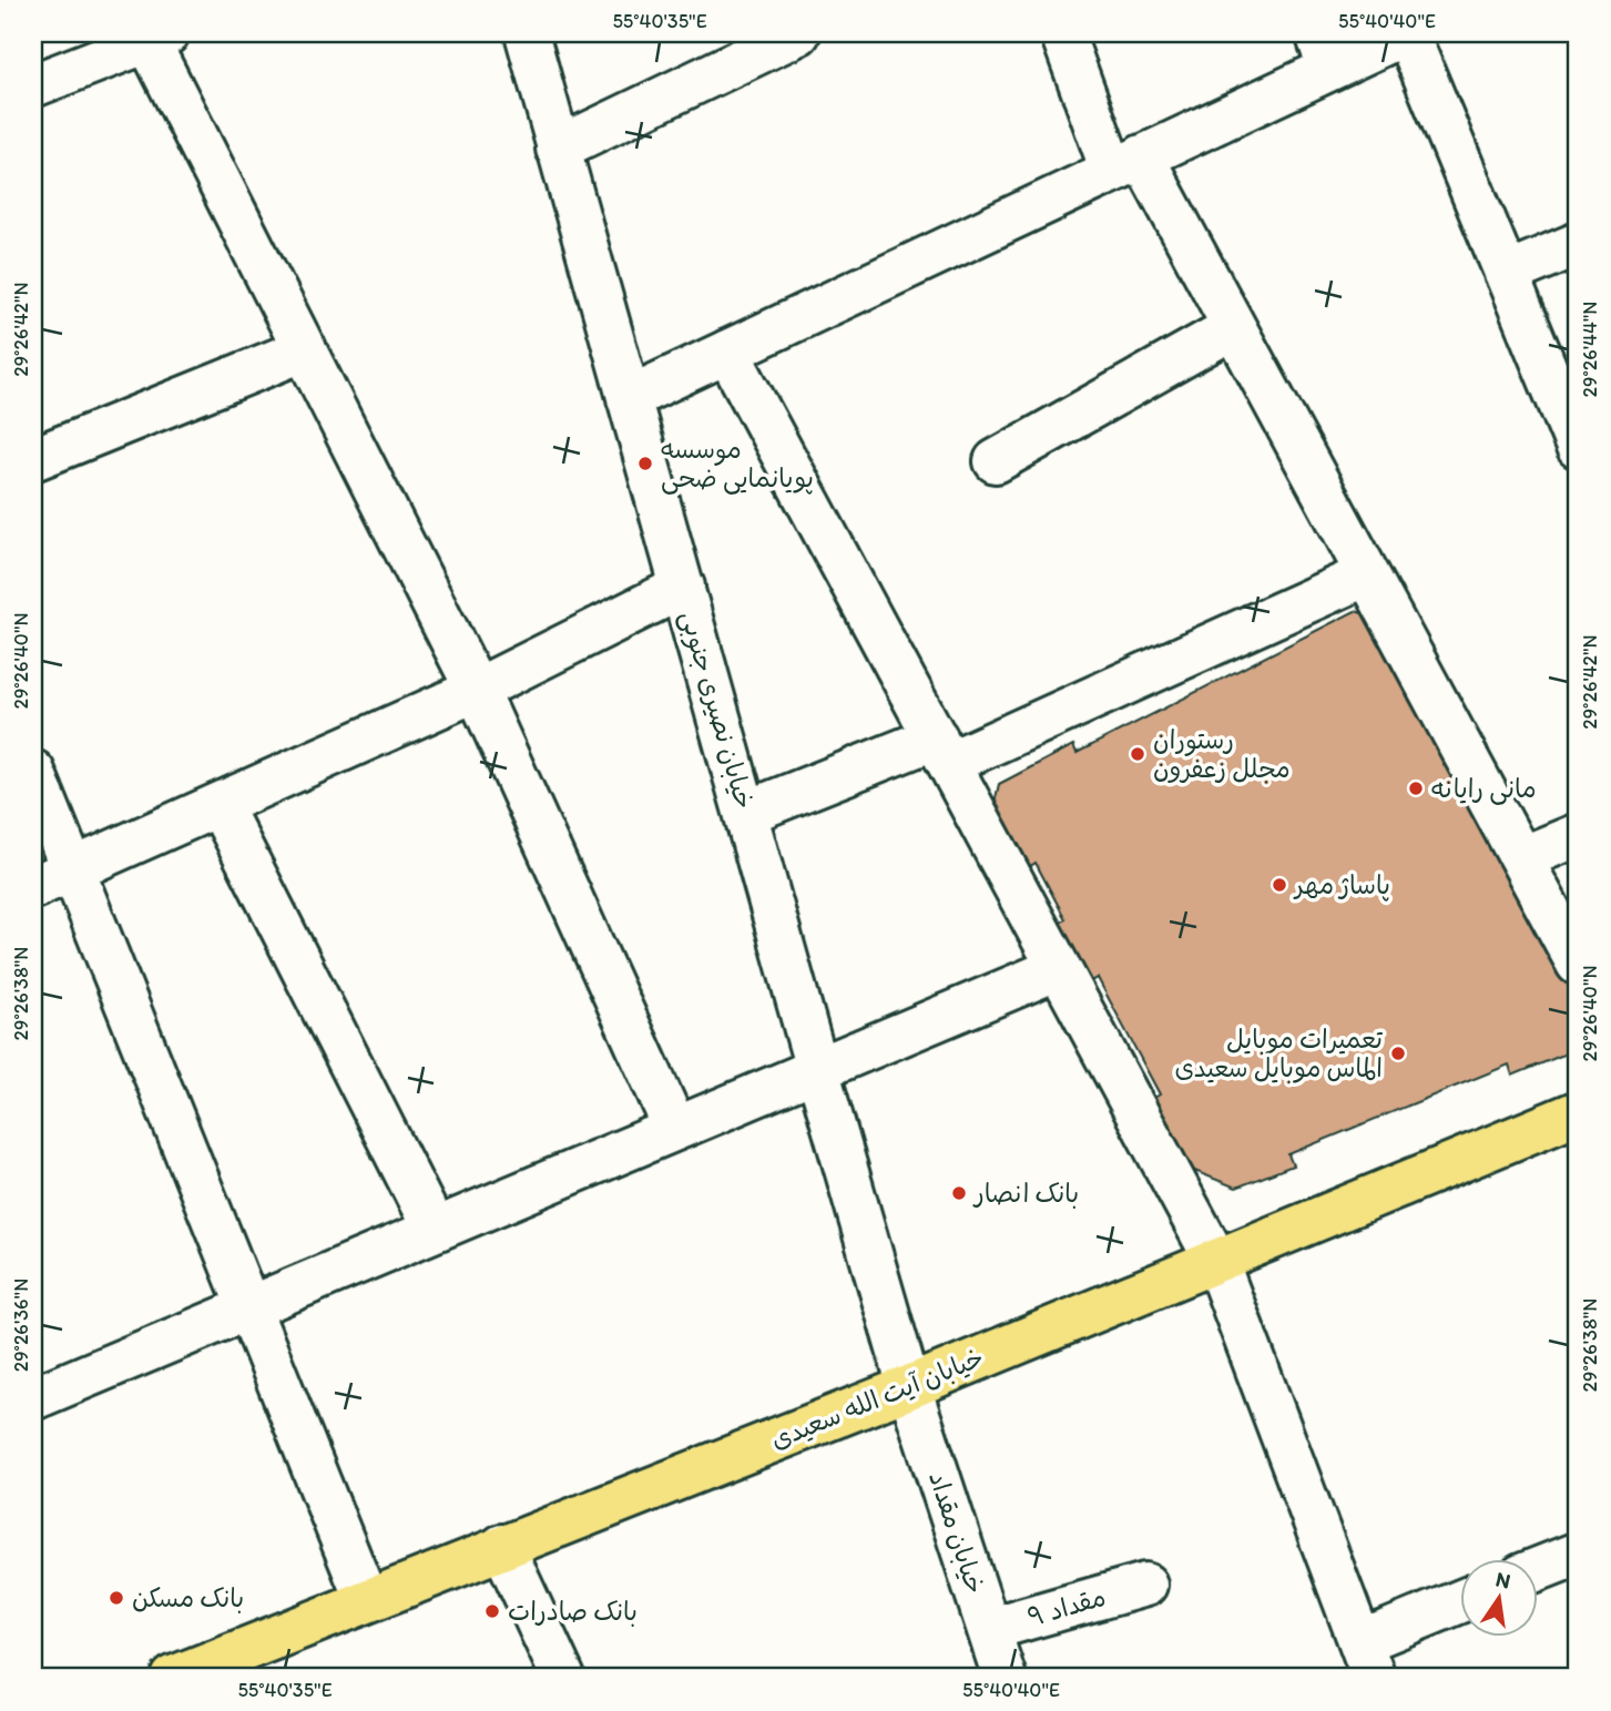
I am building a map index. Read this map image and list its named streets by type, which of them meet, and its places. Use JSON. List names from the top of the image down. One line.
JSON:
{"streets":{"main road":["خیابان آیت الله سعیدی"],"street":["خیابان نصیری جنوبی","خیابان مقداد","مقداد ۹"]},"crossings":[["خیابان نصیری جنوبی","خیابان آیت الله سعیدی"],["خیابان نصیری جنوبی","خیابان مقداد"],["خیابان آیت الله سعیدی","خیابان مقداد"],["خیابان مقداد","مقداد ۹"]],"places":["موسسه پویانمایی ضحی","رستوران مجلل زعفرون","مانی رایانه","پاساژ مهر","تعمیرات موبایل الماس موبایل سعیدی","بانک انصار","بانک مسکن","بانک صادرات"],"north":"top","coordinates":["55°40'35\"E","55°40'40\"E","29°26'42\"N","29°26'44\"N","29°26'40\"N","29°26'38\"N","29°26'36\"N"]}
